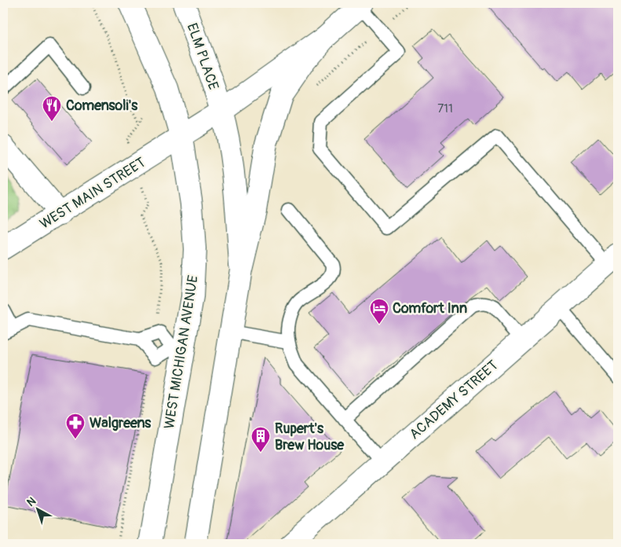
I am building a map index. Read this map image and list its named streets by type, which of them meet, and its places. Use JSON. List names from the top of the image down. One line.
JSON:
{"streets":{"main road":["ELM PLACE","WEST MAIN STREET","WEST MICHIGAN AVENUE","ACADEMY STREET"]},"crossings":[["WEST MAIN STREET","WEST MICHIGAN AVENUE"]],"places":{"restaurant":["Comensoli's"],"hotel":["Comfort Inn"],"pharmacy":["Walgreens"],"building":["Rupert's Brew House"]},"house_numbers":["711"],"north":"top left"}
